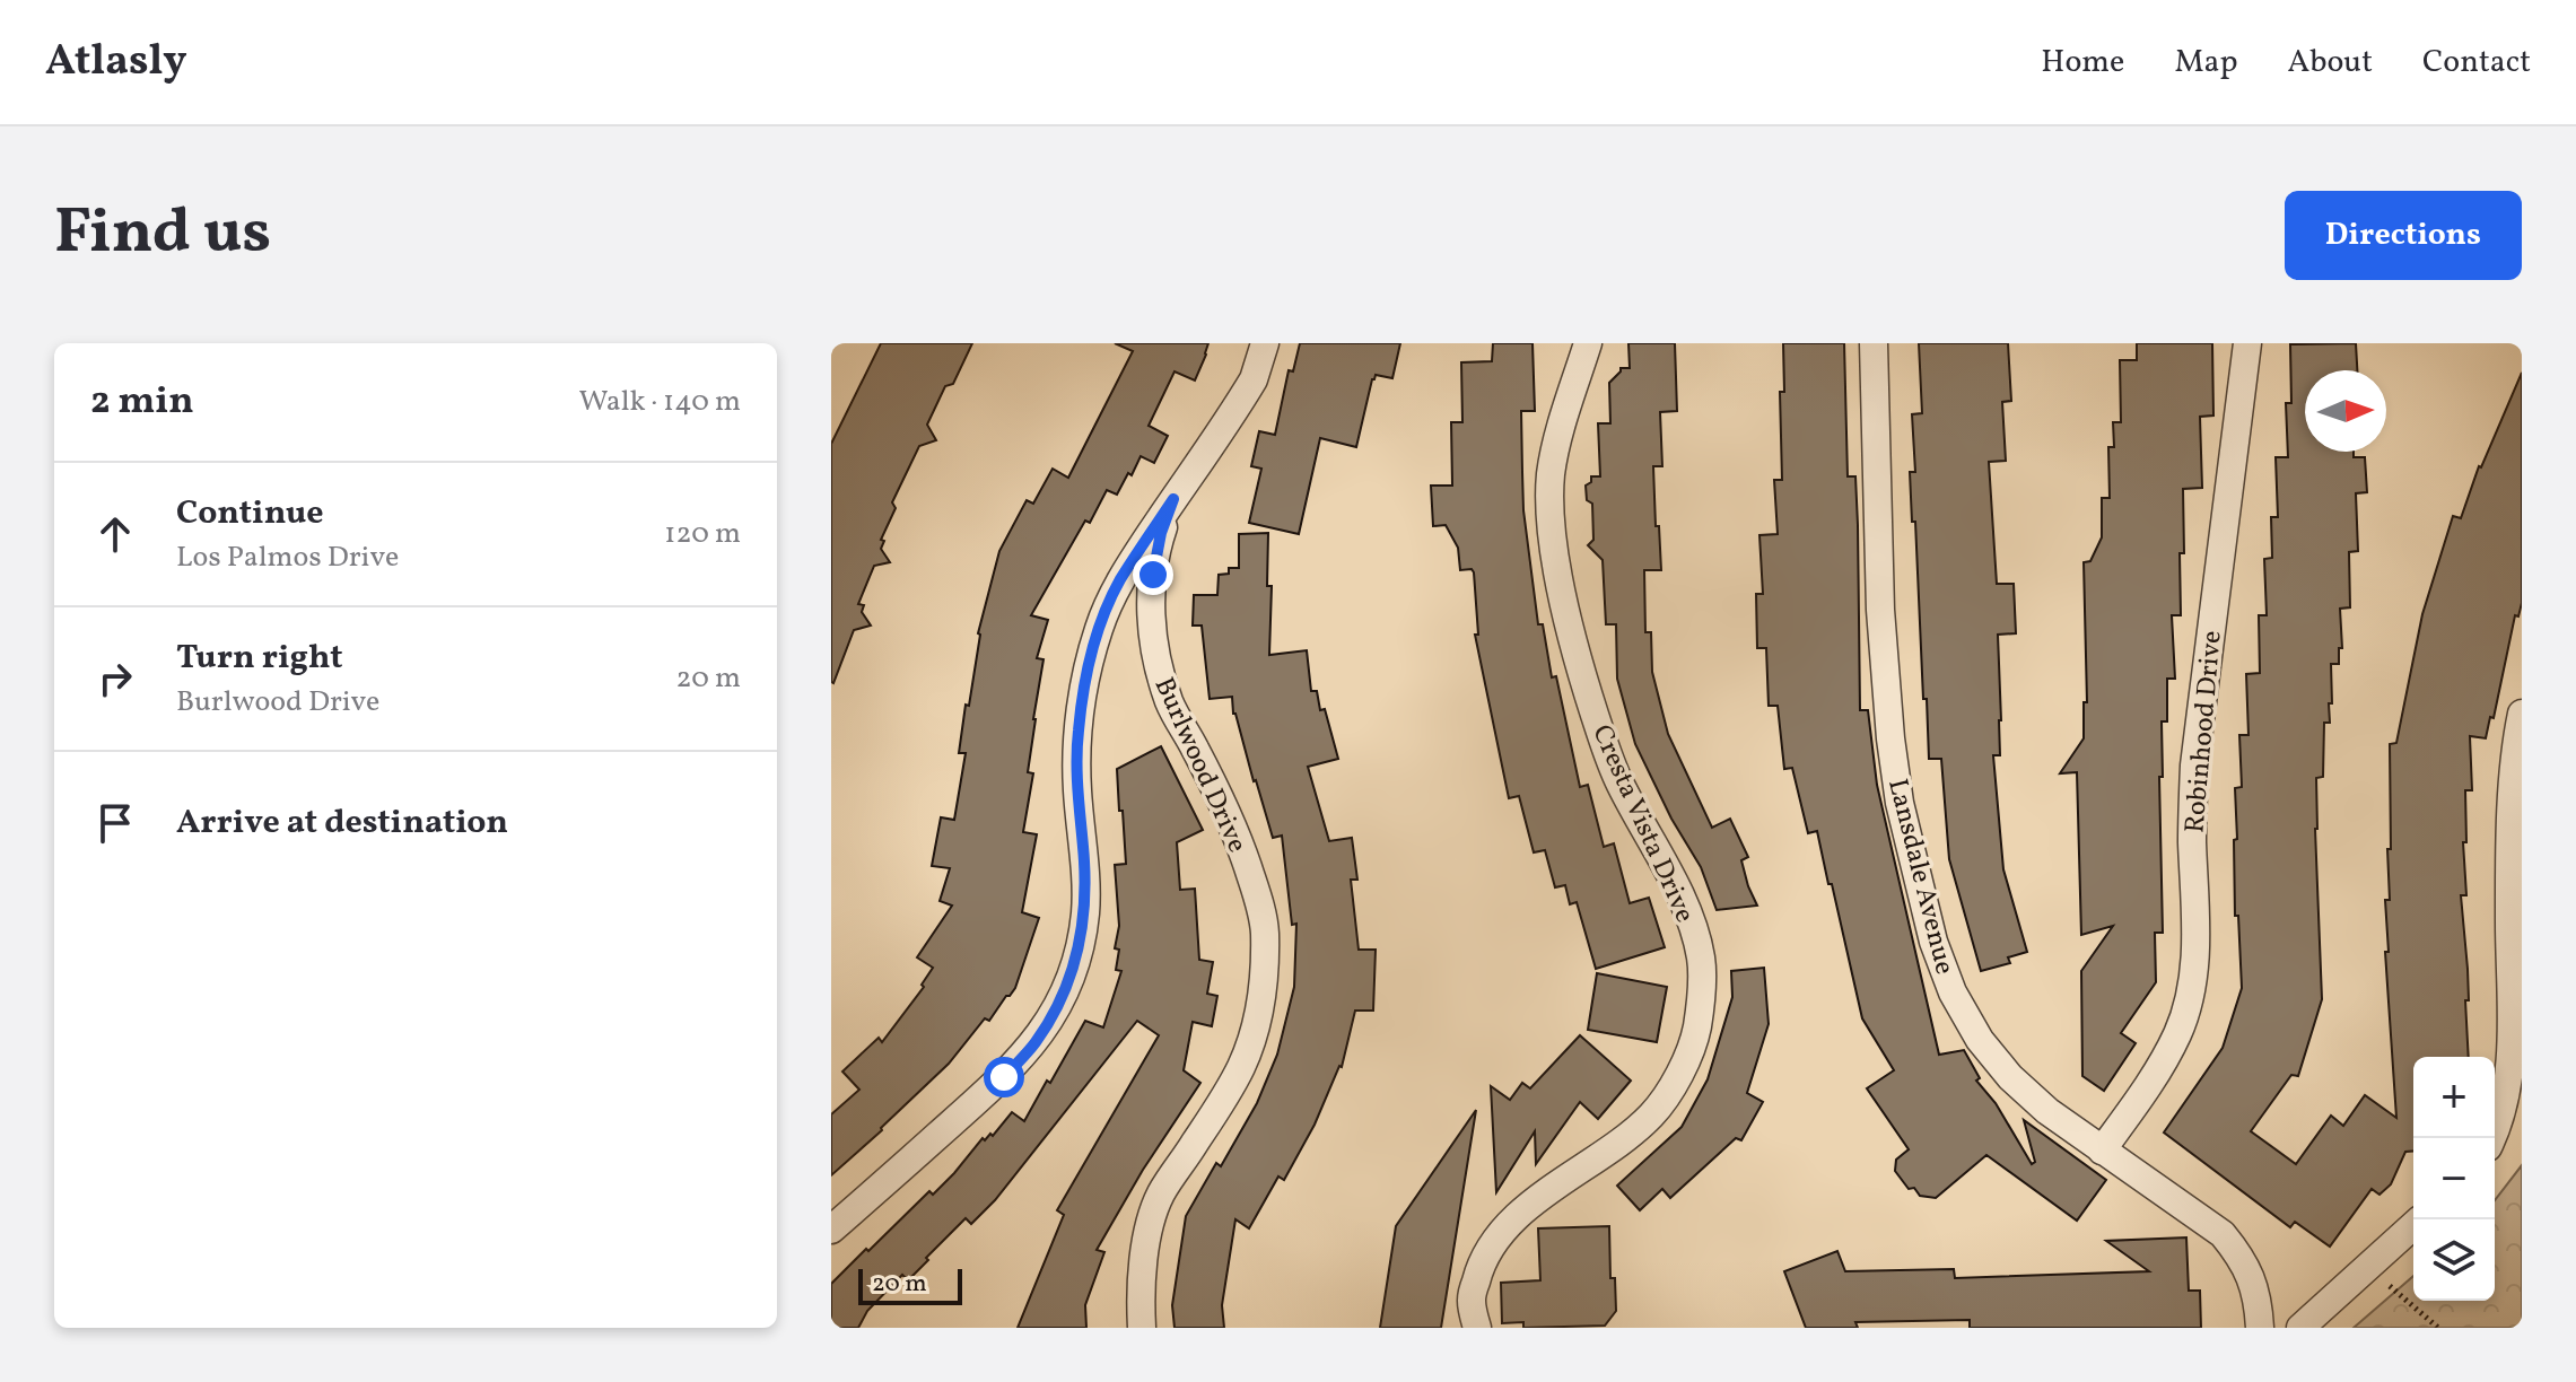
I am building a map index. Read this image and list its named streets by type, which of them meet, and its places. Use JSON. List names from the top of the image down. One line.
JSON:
{"streets":{"street":["Robinhood Drive","Burlwood Drive","Cresta Vista Drive","Lansdale Avenue"]},"crossings":[["Robinhood Drive","Lansdale Avenue"]],"scale_bar":"20 m","north":"right","page":{"header":"Atlasly","nav":["Home","Map","About","Contact"],"title":"Find us","buttons":"Directions","heading":["2 min","Walk · 140 m"],"list":[["Continue","Los Palmos Drive","120 m"],["Turn right","Burlwood Drive","20 m"],"Arrive at destination"],"map_buttons":["+","−"],"scale":"20 m"}}
